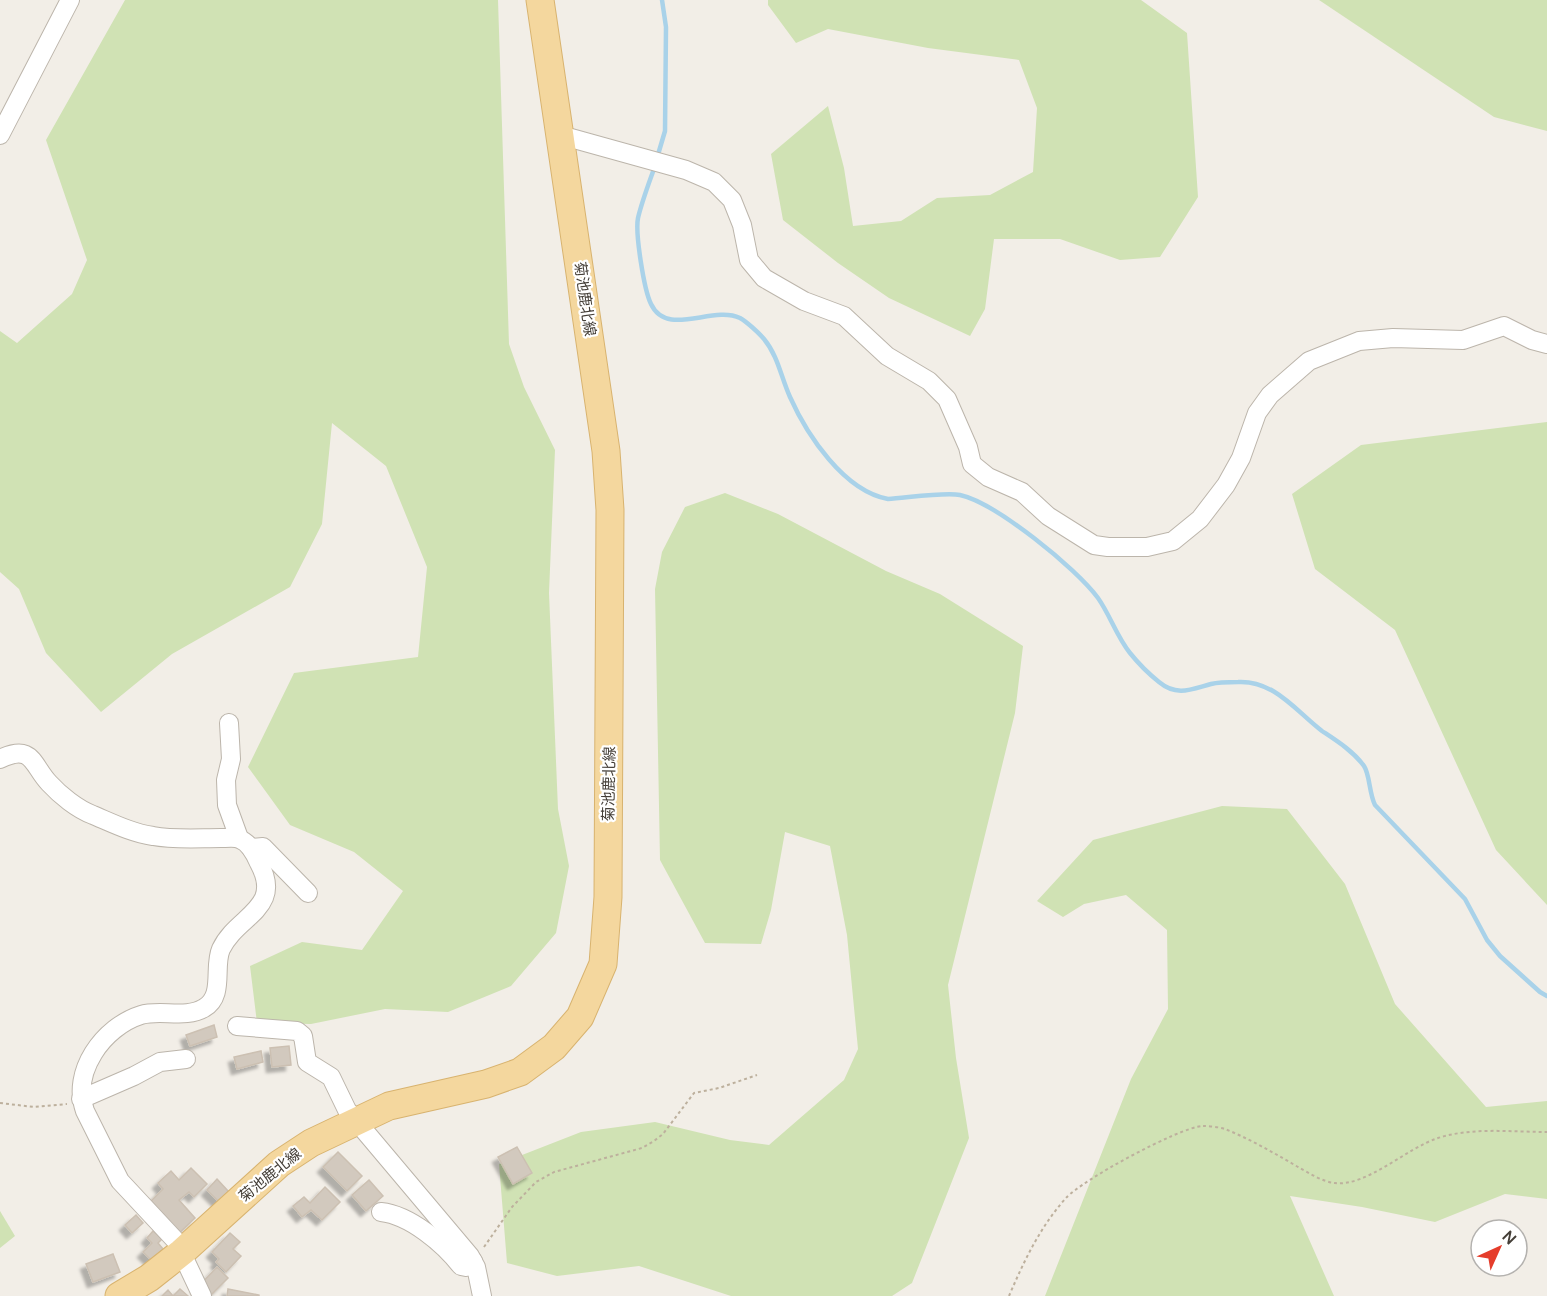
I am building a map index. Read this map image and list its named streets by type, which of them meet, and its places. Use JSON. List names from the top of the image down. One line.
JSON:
{"streets":{"main road":["菊池鹿北線"]},"north":"top right"}
